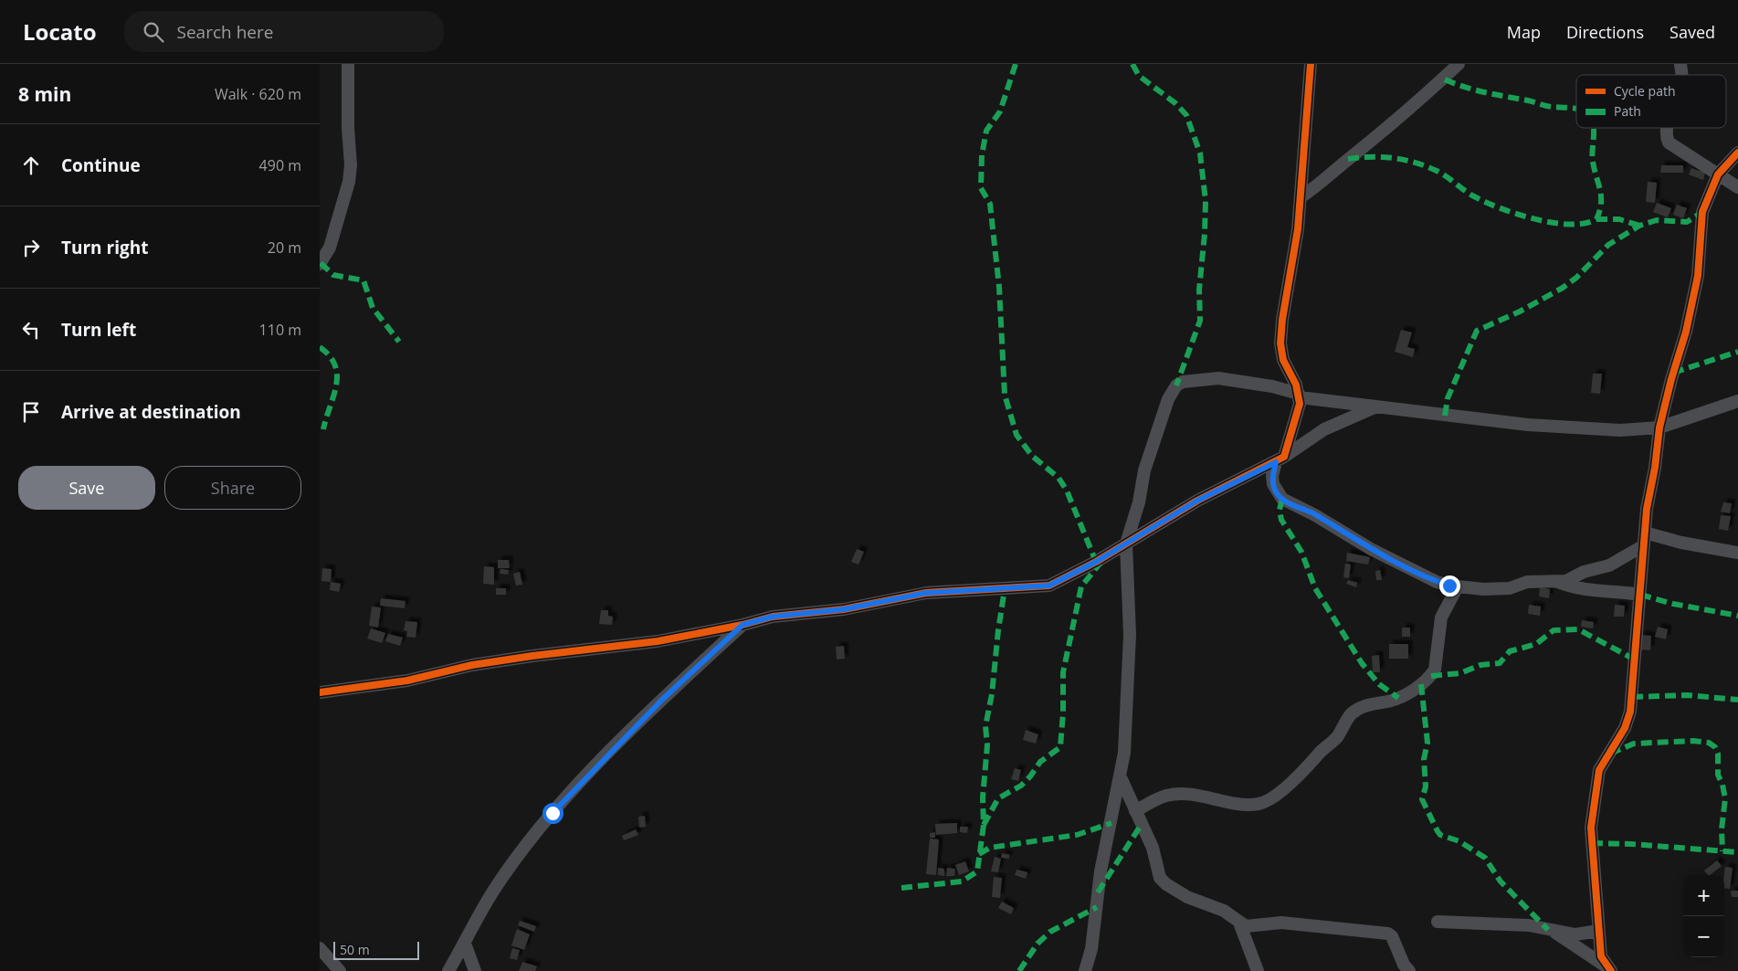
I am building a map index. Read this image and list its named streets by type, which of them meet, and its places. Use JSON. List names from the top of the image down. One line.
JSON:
{"legend":["Cycle path","Path"],"scale_bar":"50 m","page":{"header":"Locato","search":"Search here","nav":["Map","Directions","Saved"],"heading":["8 min","Walk · 620 m"],"list":[["Continue","490 m"],["Turn right","20 m"],["Turn left","110 m"],"Arrive at destination"],"buttons":["Save","Share"],"map_buttons":["+","−"],"scale":"50 m"}}
